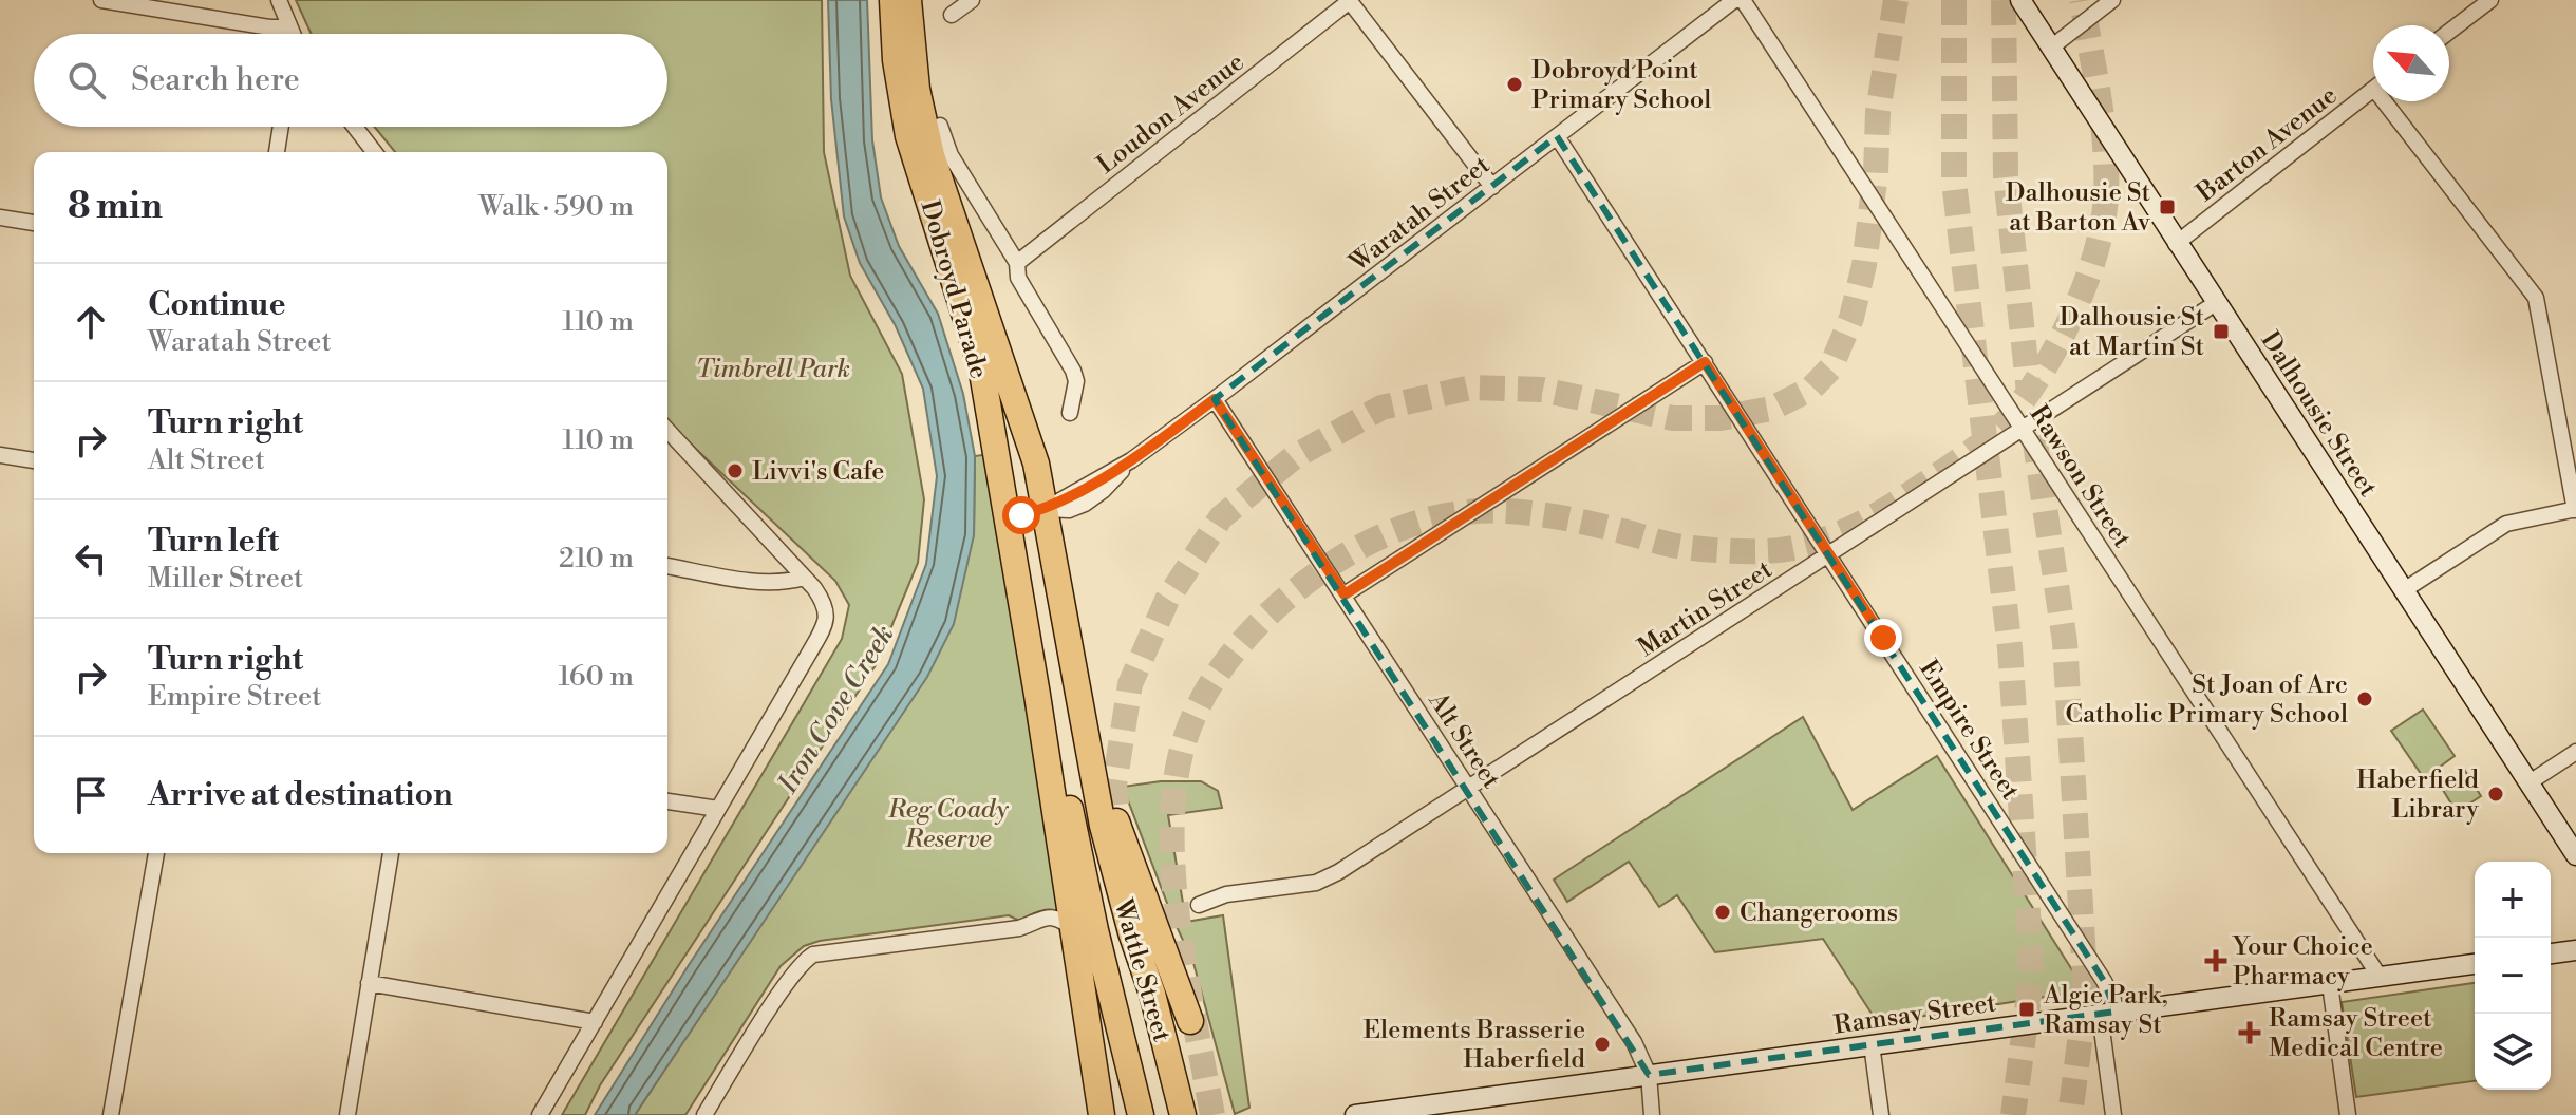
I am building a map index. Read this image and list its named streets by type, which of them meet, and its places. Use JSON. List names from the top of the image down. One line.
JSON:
{"streets":{"highway":["Dobroyd Parade","Wattle Street"],"main road":["Dalhousie Street","Ramsay Street"],"street":["Loudon Avenue","Barton Avenue","Waratah Street","Rawson Street","Martin Street","Empire Street","Alt Street"]},"crossings":[["Loudon Avenue","Dobroyd Parade"],["Barton Avenue","Dalhousie Street"],["Waratah Street","Dobroyd Parade"],["Waratah Street","Empire Street"],["Waratah Street","Alt Street"],["Dobroyd Parade","Wattle Street"],["Dalhousie Street","Martin Street"],["Rawson Street","Martin Street"],["Rawson Street","Ramsay Street"],["Martin Street","Empire Street"],["Martin Street","Alt Street"],["Empire Street","Ramsay Street"],["Alt Street","Ramsay Street"]],"water":["Iron Cove Creek"],"parks":["Timbrell Park","Reg Coady Reserve"],"places":{"other":["Dobroyd Point Primary School","Livvi's Cafe","St Joan of Arc Catholic Primary School","Haberfield Library","Changerooms","Elements Brasserie Haberfield"],"transit":["Dalhousie St at Barton Av","Dalhousie St at Martin St","Algie Park, Ramsay St"],"health":["Your Choice Pharmacy","Ramsay Street Medical Centre"]},"north":"top left","page":{"search":"Search here","heading":["8 min","Walk · 590 m"],"list":[["Continue","Waratah Street","110 m"],["Turn right","Alt Street","110 m"],["Turn left","Miller Street","210 m"],["Turn right","Empire Street","160 m"],"Arrive at destination"],"map_buttons":["+","−"]}}
